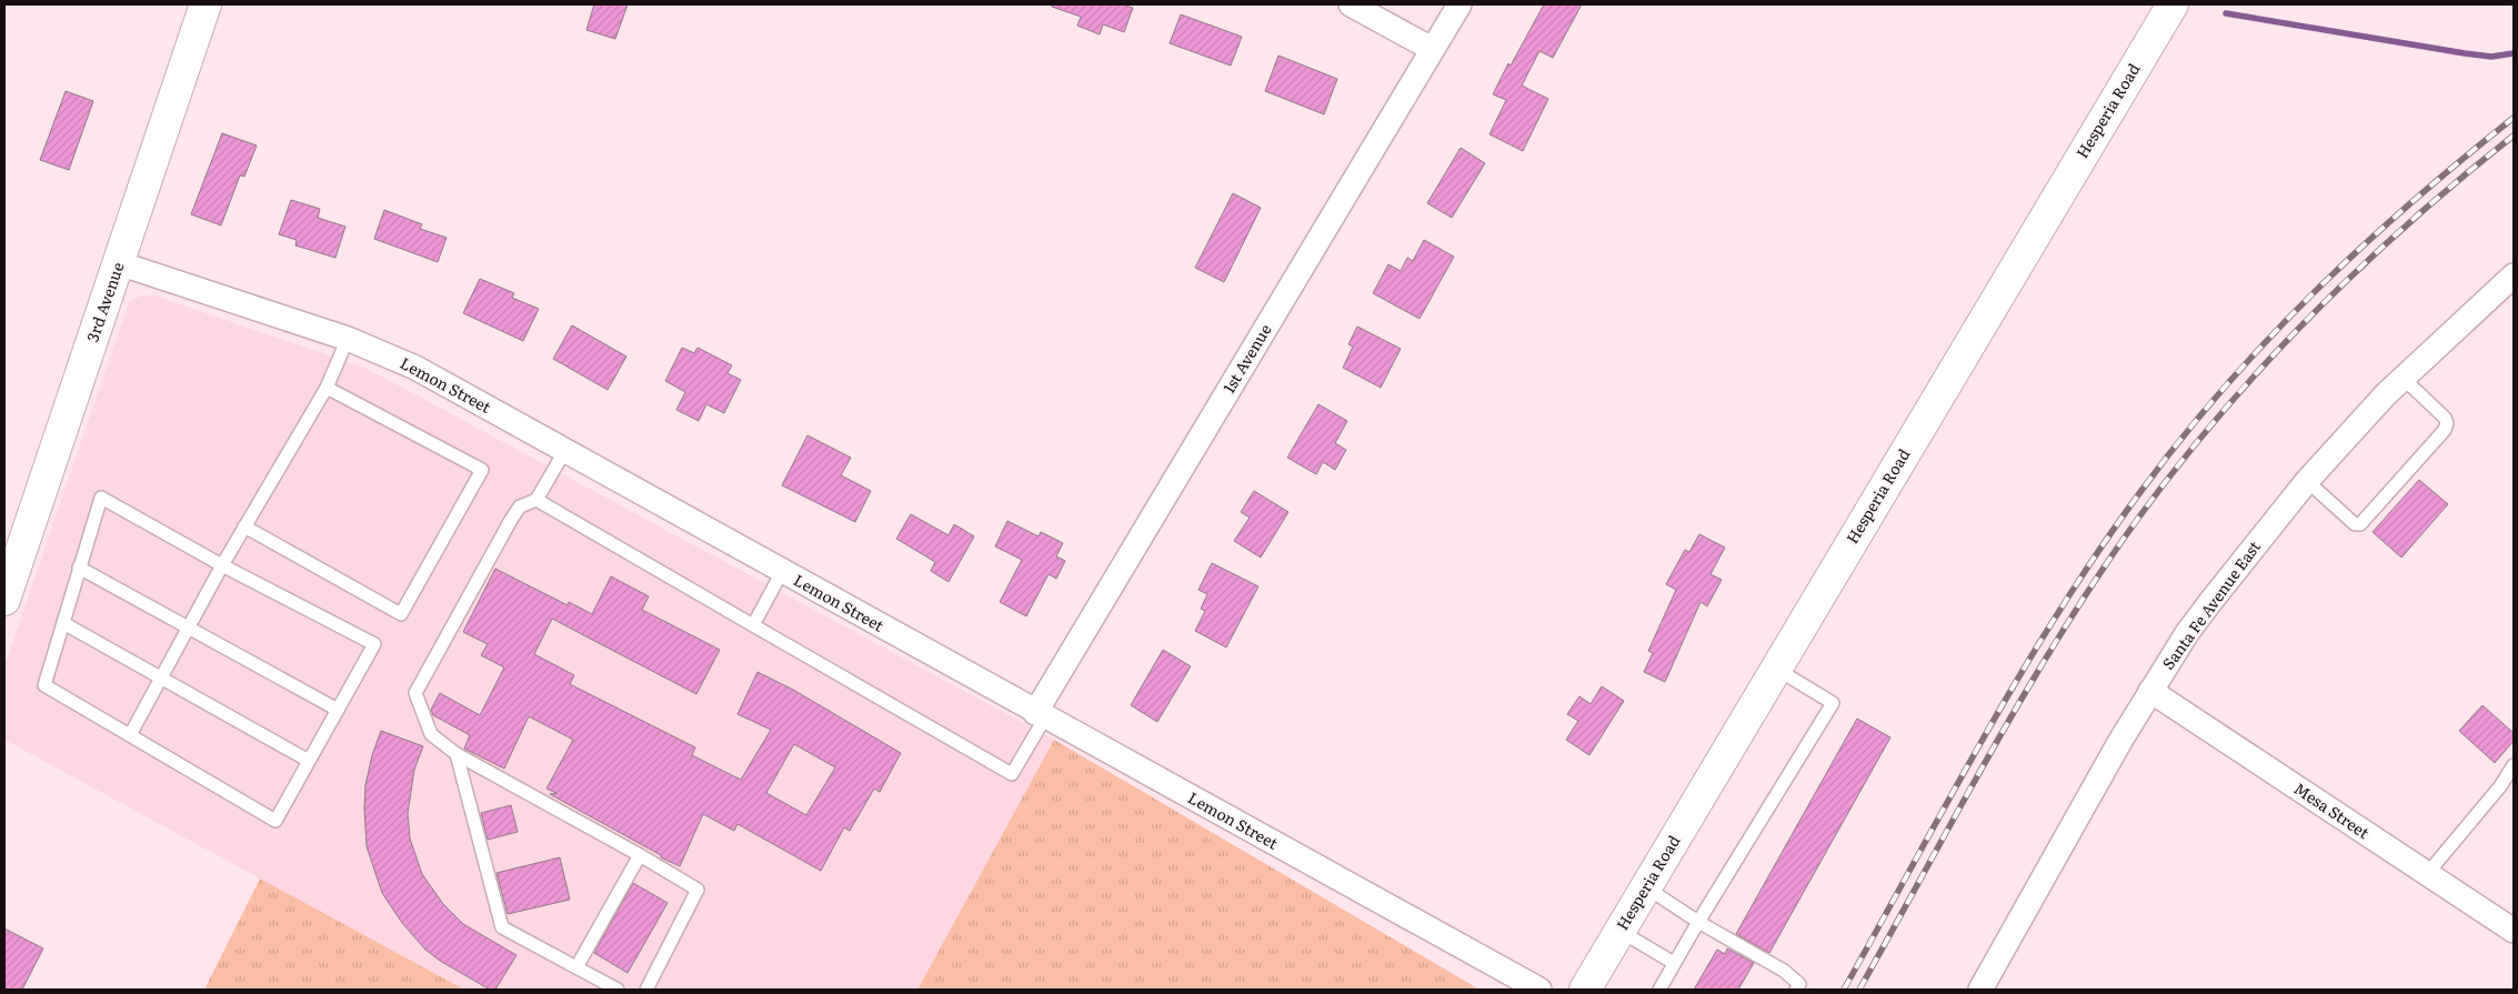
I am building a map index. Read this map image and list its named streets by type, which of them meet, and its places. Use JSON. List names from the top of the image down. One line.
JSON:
{"streets":{"main road":["Hesperia Road","3rd Avenue"],"street":["1st Avenue","Lemon Street","Santa Fe Avenue East","Mesa Street"]},"crossings":[["3rd Avenue","Lemon Street"],["1st Avenue","Lemon Street"],["Santa Fe Avenue East","Mesa Street"]]}
